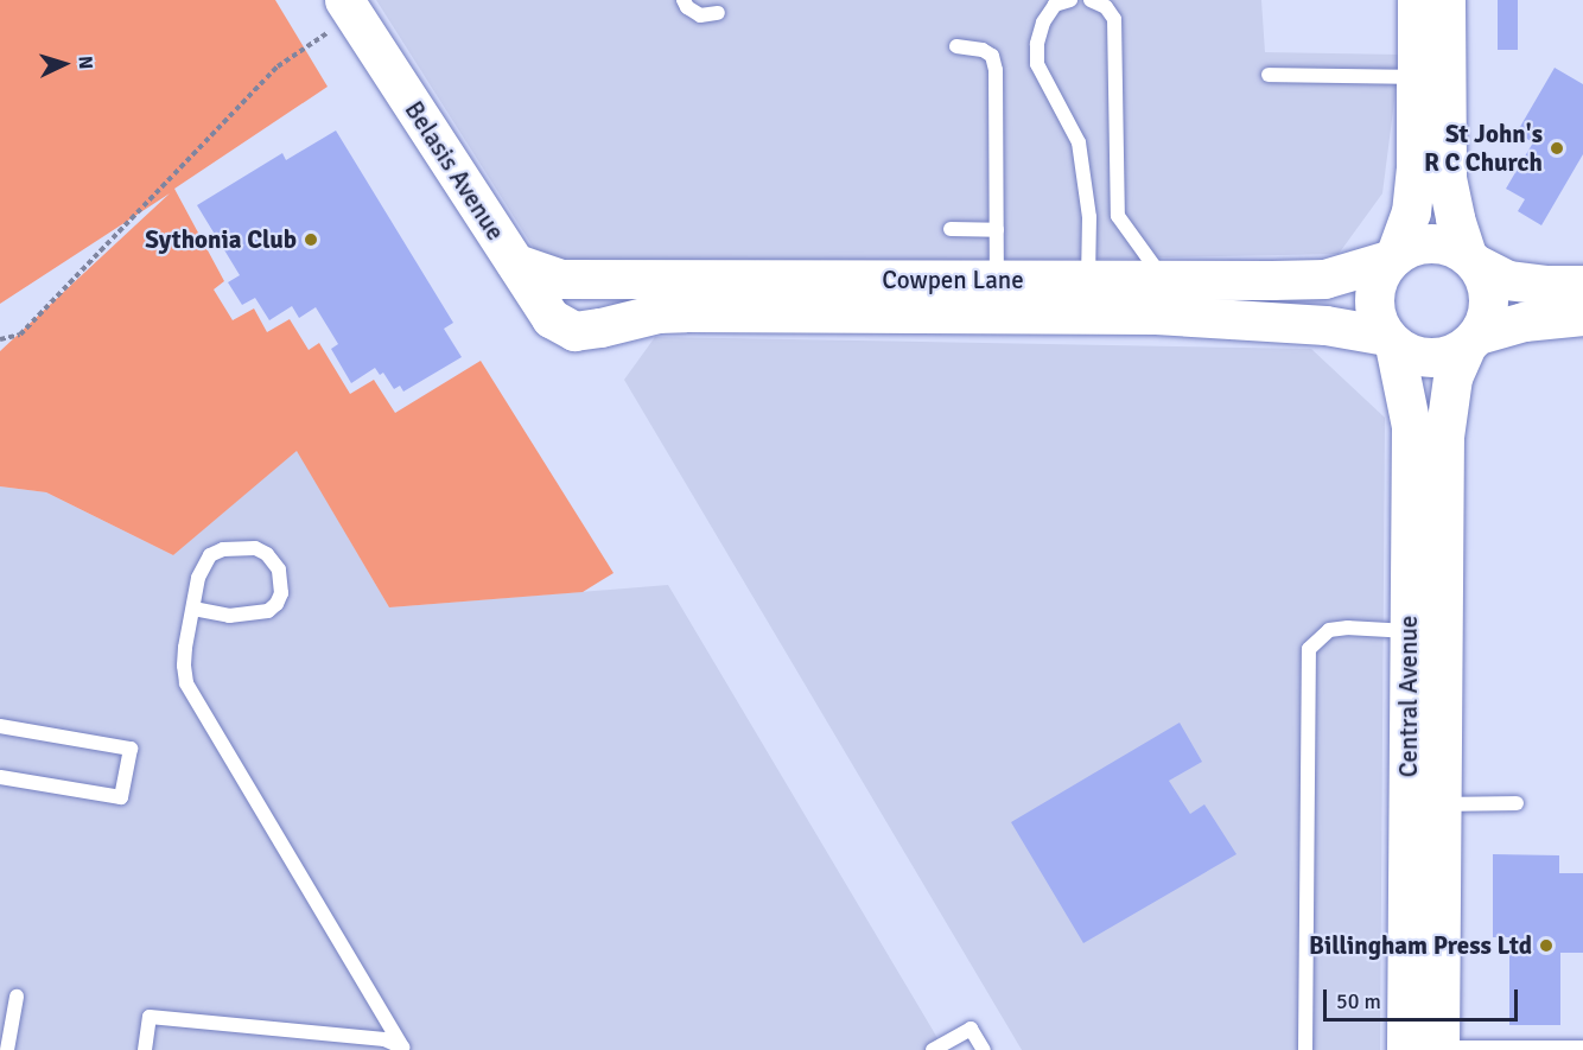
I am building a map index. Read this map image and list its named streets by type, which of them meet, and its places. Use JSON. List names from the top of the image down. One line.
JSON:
{"streets":{"main road":["Belasis Avenue","Cowpen Lane","Central Avenue"]},"crossings":[["Belasis Avenue","Cowpen Lane"],["Cowpen Lane","Central Avenue"]],"places":["St John's R C Church","Sythonia Club","Billingham Press Ltd"],"scale_bar":"50 m","north":"right"}
